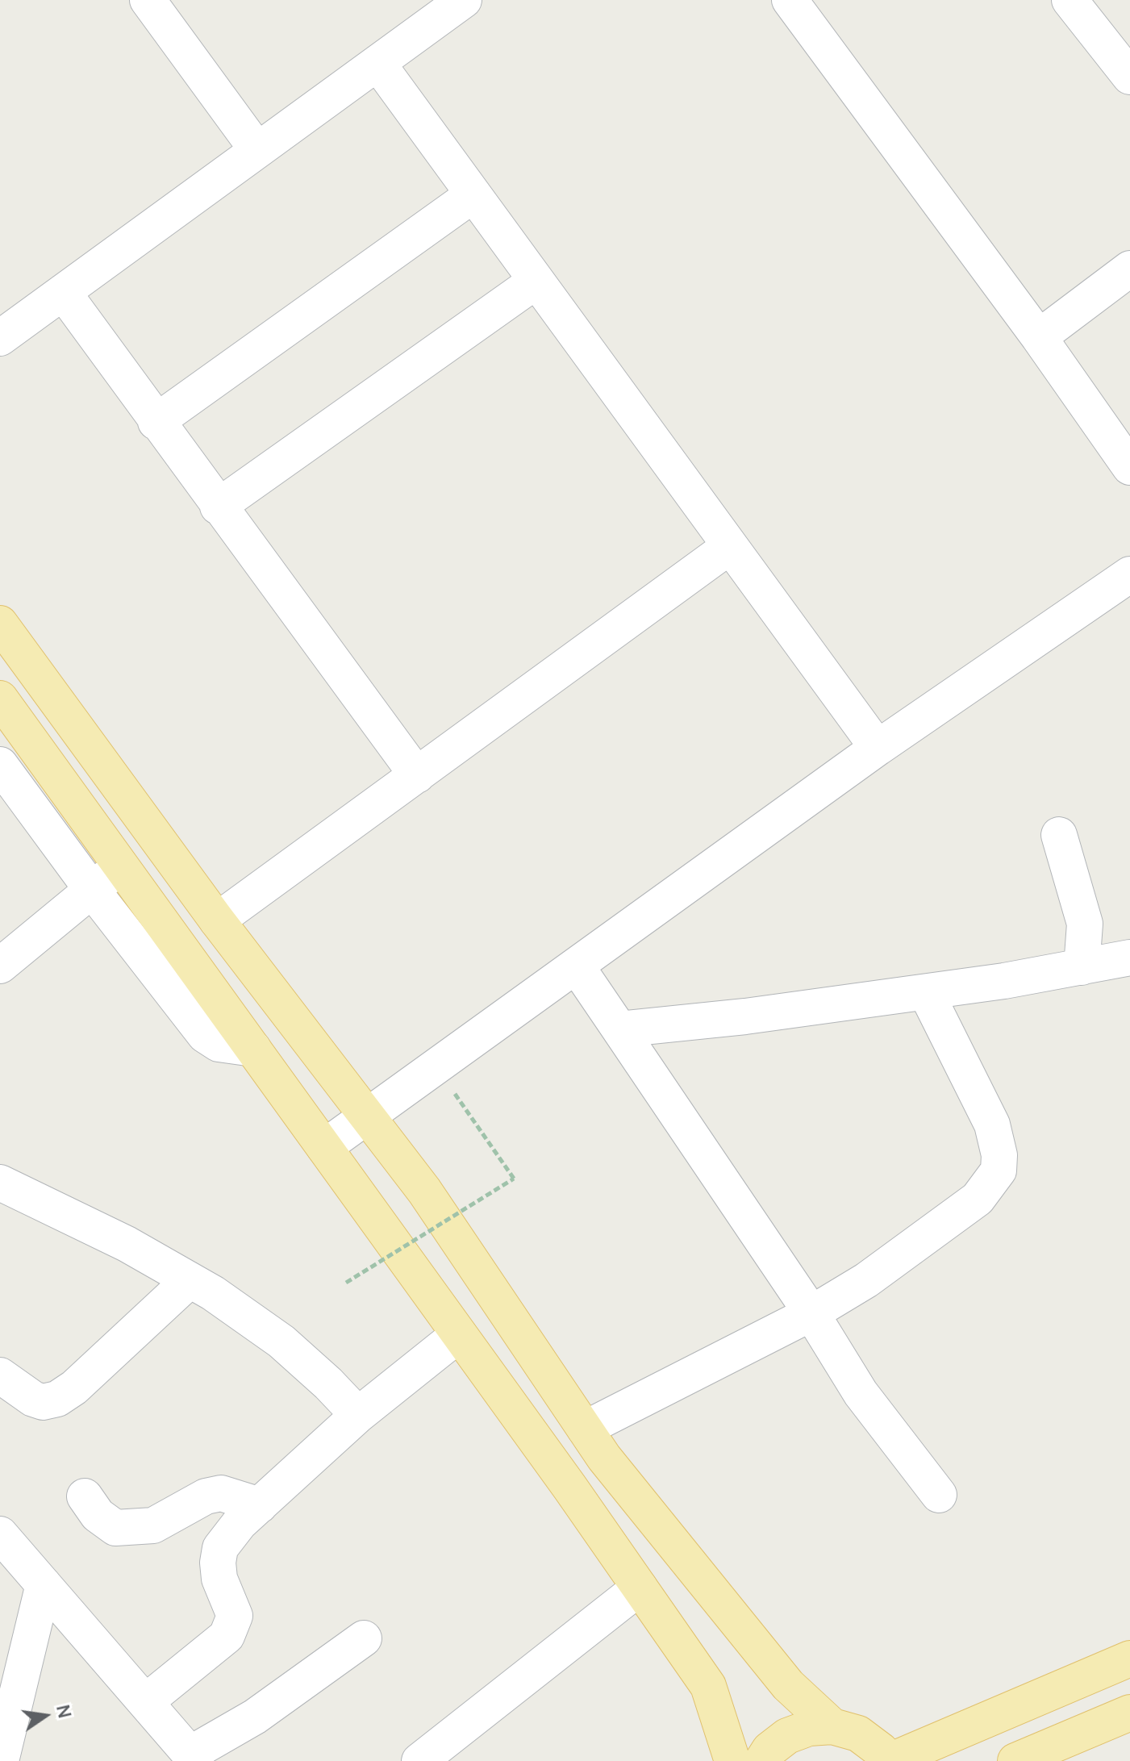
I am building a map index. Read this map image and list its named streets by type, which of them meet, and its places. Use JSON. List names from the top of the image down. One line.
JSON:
{"north":"right"}
